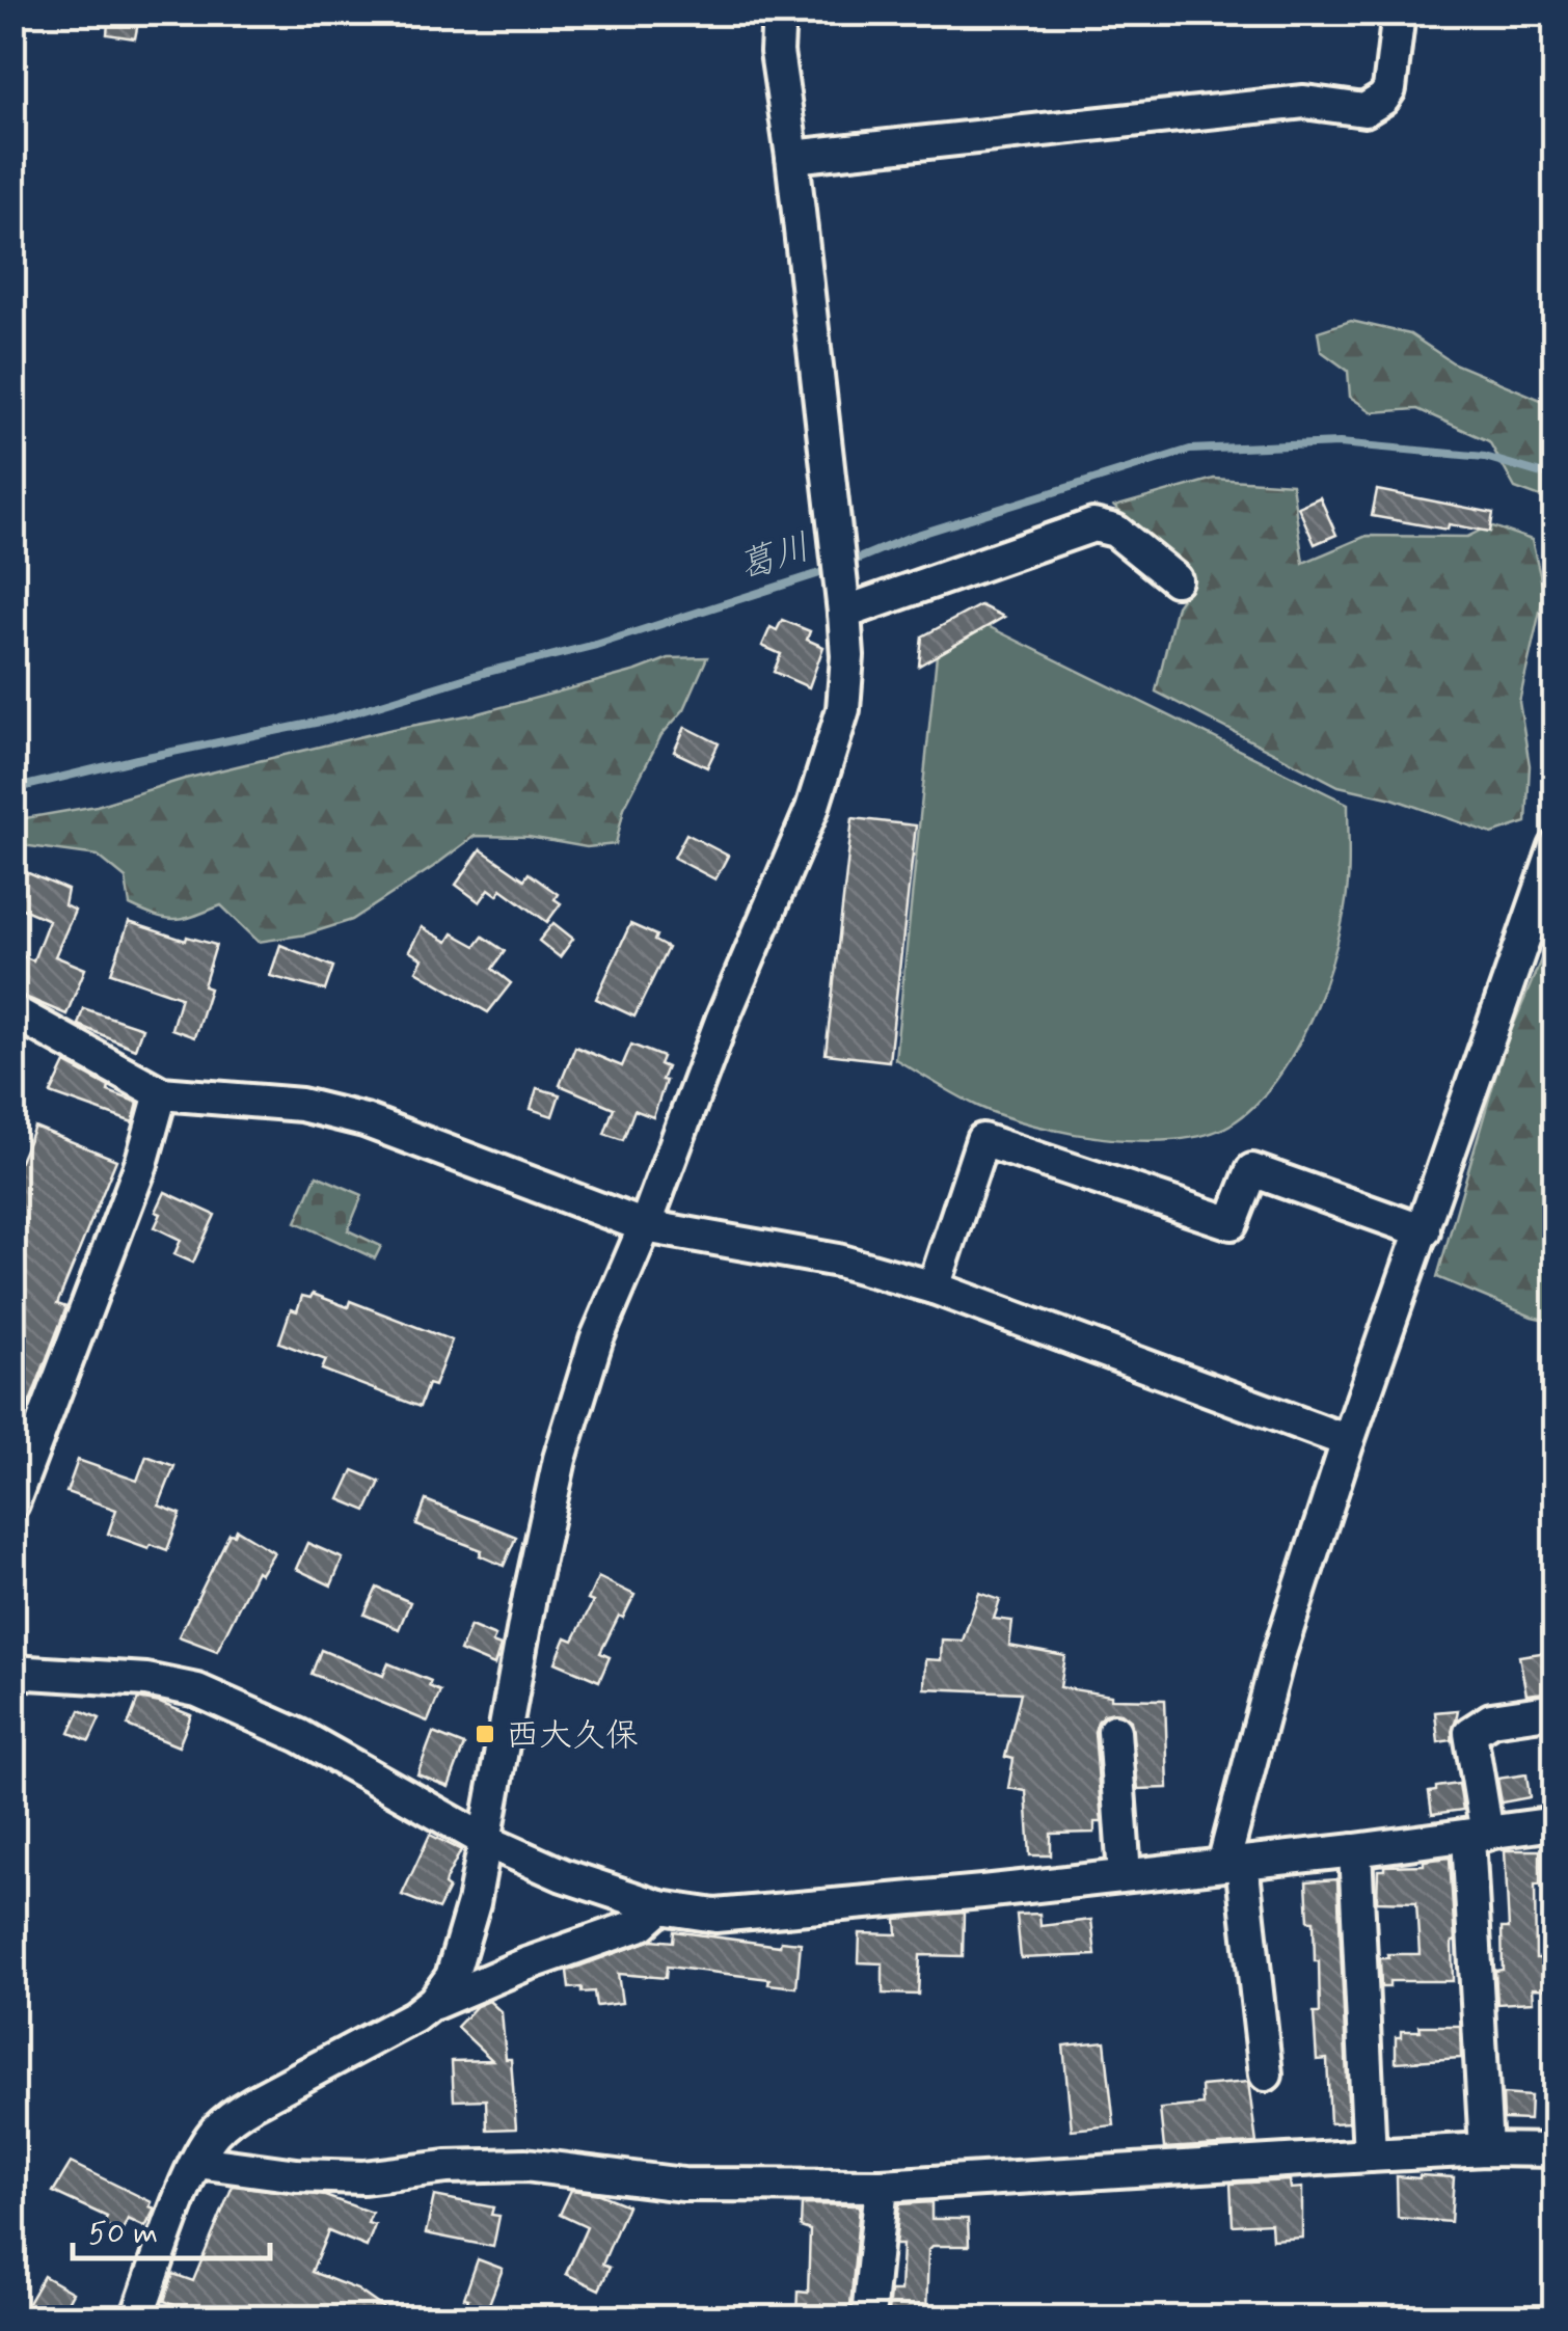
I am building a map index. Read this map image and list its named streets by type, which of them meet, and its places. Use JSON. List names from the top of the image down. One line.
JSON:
{"water":["葛川"],"places":{"transit":["西大久保"]},"scale_bar":"50 m"}
